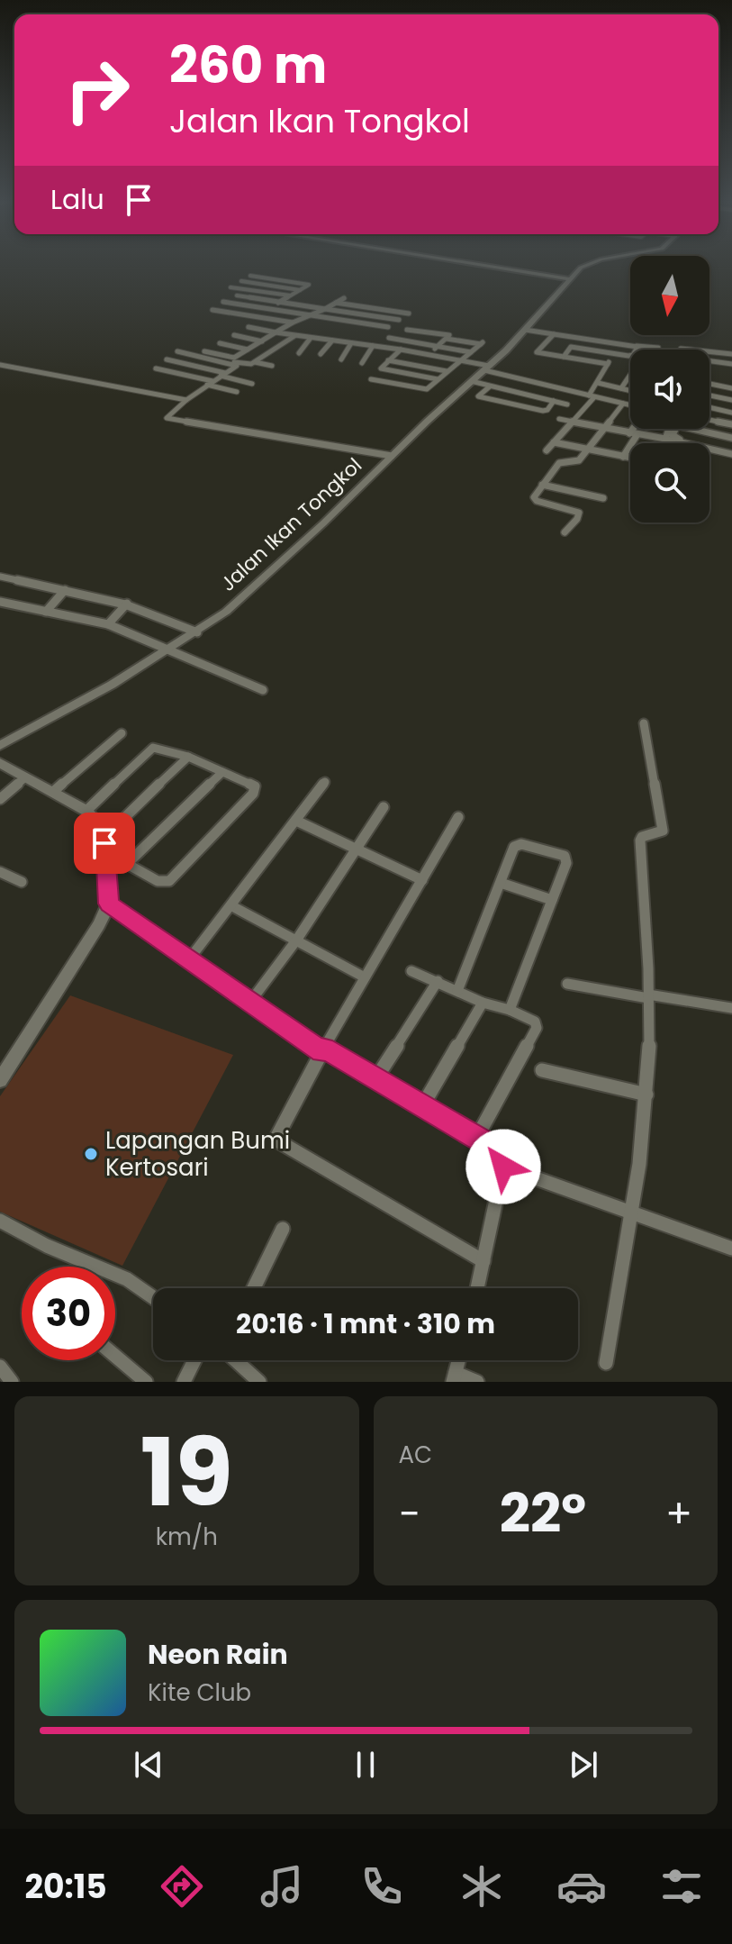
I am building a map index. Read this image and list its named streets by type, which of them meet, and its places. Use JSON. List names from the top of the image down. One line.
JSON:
{"streets":{"street":["Jalan Ikan Tongkol"]},"places":["Lapangan Bumi Kertosari"],"north":"bottom","page":{"turn":["260 m","Jalan Ikan Tongkol"],"then":"Lalu","limit":"30","trip":"20:16 · 1 mnt · 310 m","tile":[["19","km/h"],"AC"],"heat":["−","22°","+"],"song":["Neon Rain","Kite Club"],"tabs":"20:15"}}
